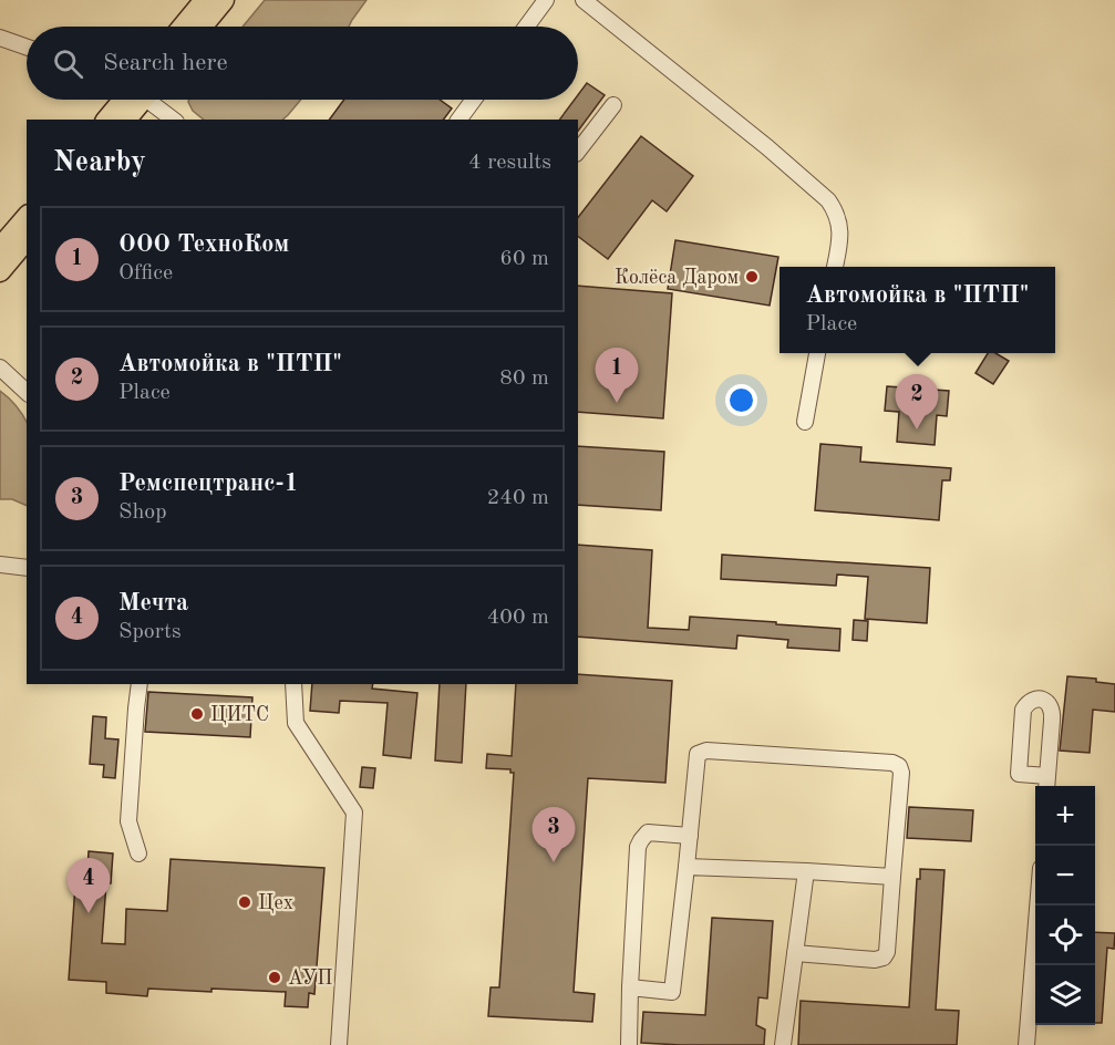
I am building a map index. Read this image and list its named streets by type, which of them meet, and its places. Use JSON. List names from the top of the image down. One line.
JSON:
{"places":["Колёса Даром","ЦИТС","Цех","АУП"],"page":{"search":"Search here","heading":["Nearby","4 results"],"list":[{"mark":"1","name":"ООО ТехноКом","note":"Office","value":"60 m"},{"mark":"2","name":"Автомойка в \"ПТП\"","note":"Place","value":"80 m"},{"mark":"3","name":"Ремспецтранс-1","note":"Shop","value":"240 m"},{"mark":"4","name":"Мечта","note":"Sports","value":"400 m"}],"popup":["Автомойка в \"ПТП\"","Place"],"pins":["1","2","3","4"],"map_buttons":["+","−"]}}
